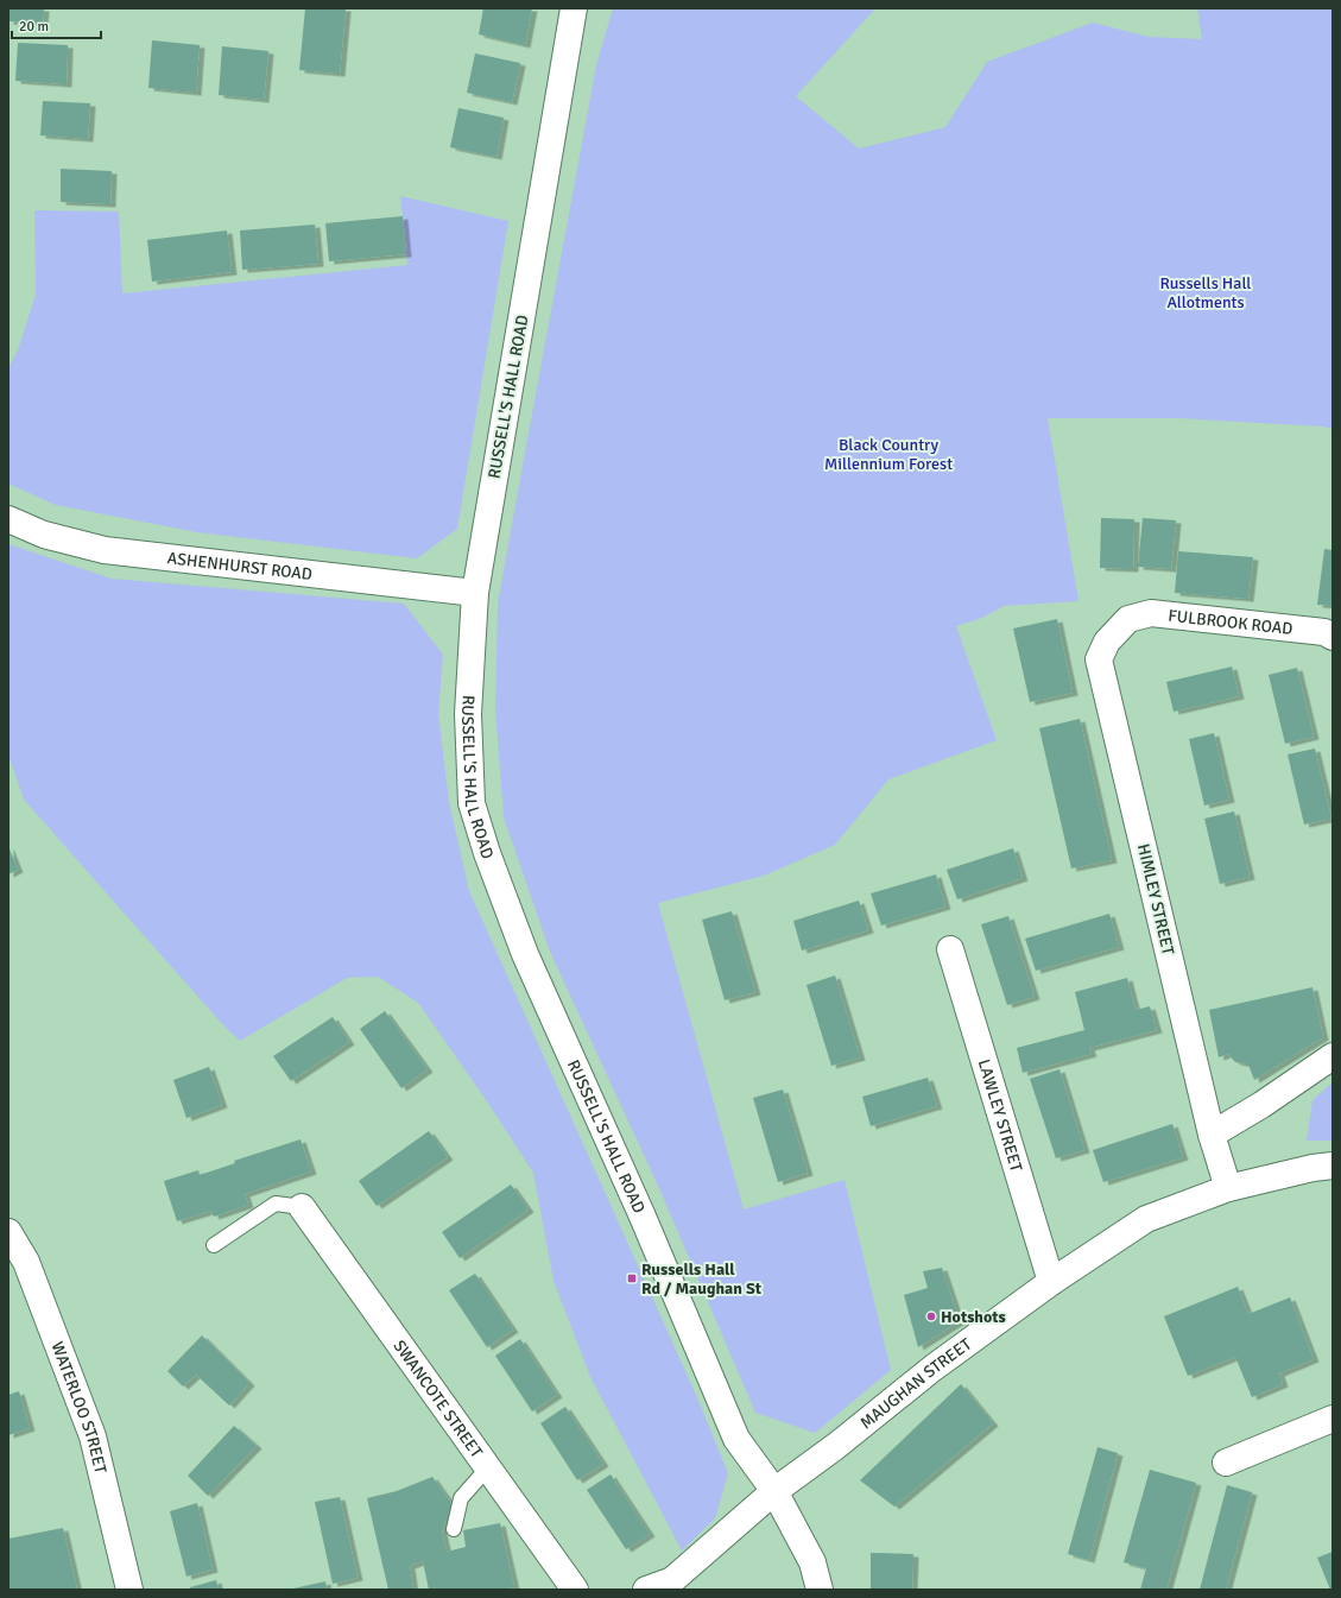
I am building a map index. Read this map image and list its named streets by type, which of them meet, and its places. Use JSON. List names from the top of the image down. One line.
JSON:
{"streets":{"street":["RUSSELL'S HALL ROAD","ASHENHURST ROAD","FULBROOK ROAD","HIMLEY STREET","LAWLEY STREET","MAUGHAN STREET","SWANCOTE STREET","WATERLOO STREET"]},"crossings":[["RUSSELL'S HALL ROAD","ASHENHURST ROAD"],["RUSSELL'S HALL ROAD","MAUGHAN STREET"],["FULBROOK ROAD","HIMLEY STREET"],["HIMLEY STREET","MAUGHAN STREET"],["LAWLEY STREET","MAUGHAN STREET"]],"parks":["Russells Hall Allotments","Black Country Millennium Forest"],"places":{"transit":["Russells Hall Rd / Maughan St"],"other":["Hotshots"]},"scale_bar":"20 m"}
